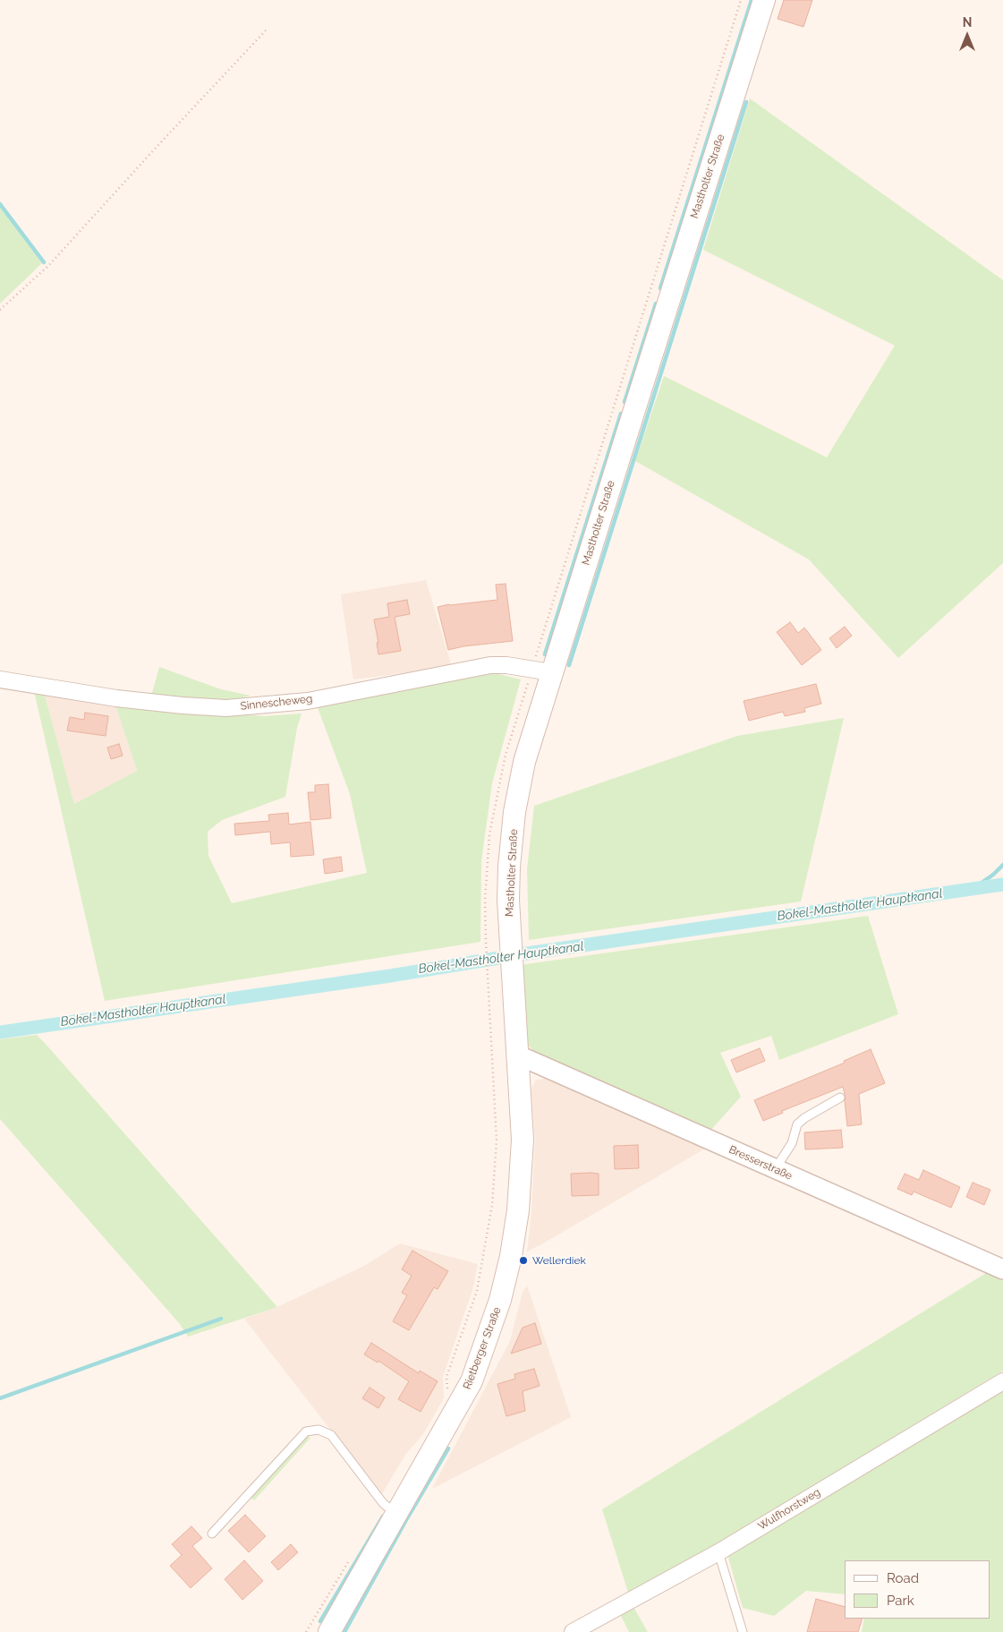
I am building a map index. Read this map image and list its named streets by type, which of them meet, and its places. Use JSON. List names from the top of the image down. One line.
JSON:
{"streets":{"main road":["Mastholter Straße","Rietberger Straße"],"street":["Sinnescheweg","Bresserstraße","Wulfhorstweg"]},"crossings":[["Mastholter Straße","Sinnescheweg"],["Mastholter Straße","Bresserstraße"],["Mastholter Straße","Rietberger Straße"],["Bresserstraße","Rietberger Straße"]],"water":["Bokel-Mastholter Hauptkanal"],"places":["Wellerdiek"],"legend":["Road","Park"],"north":"top"}
